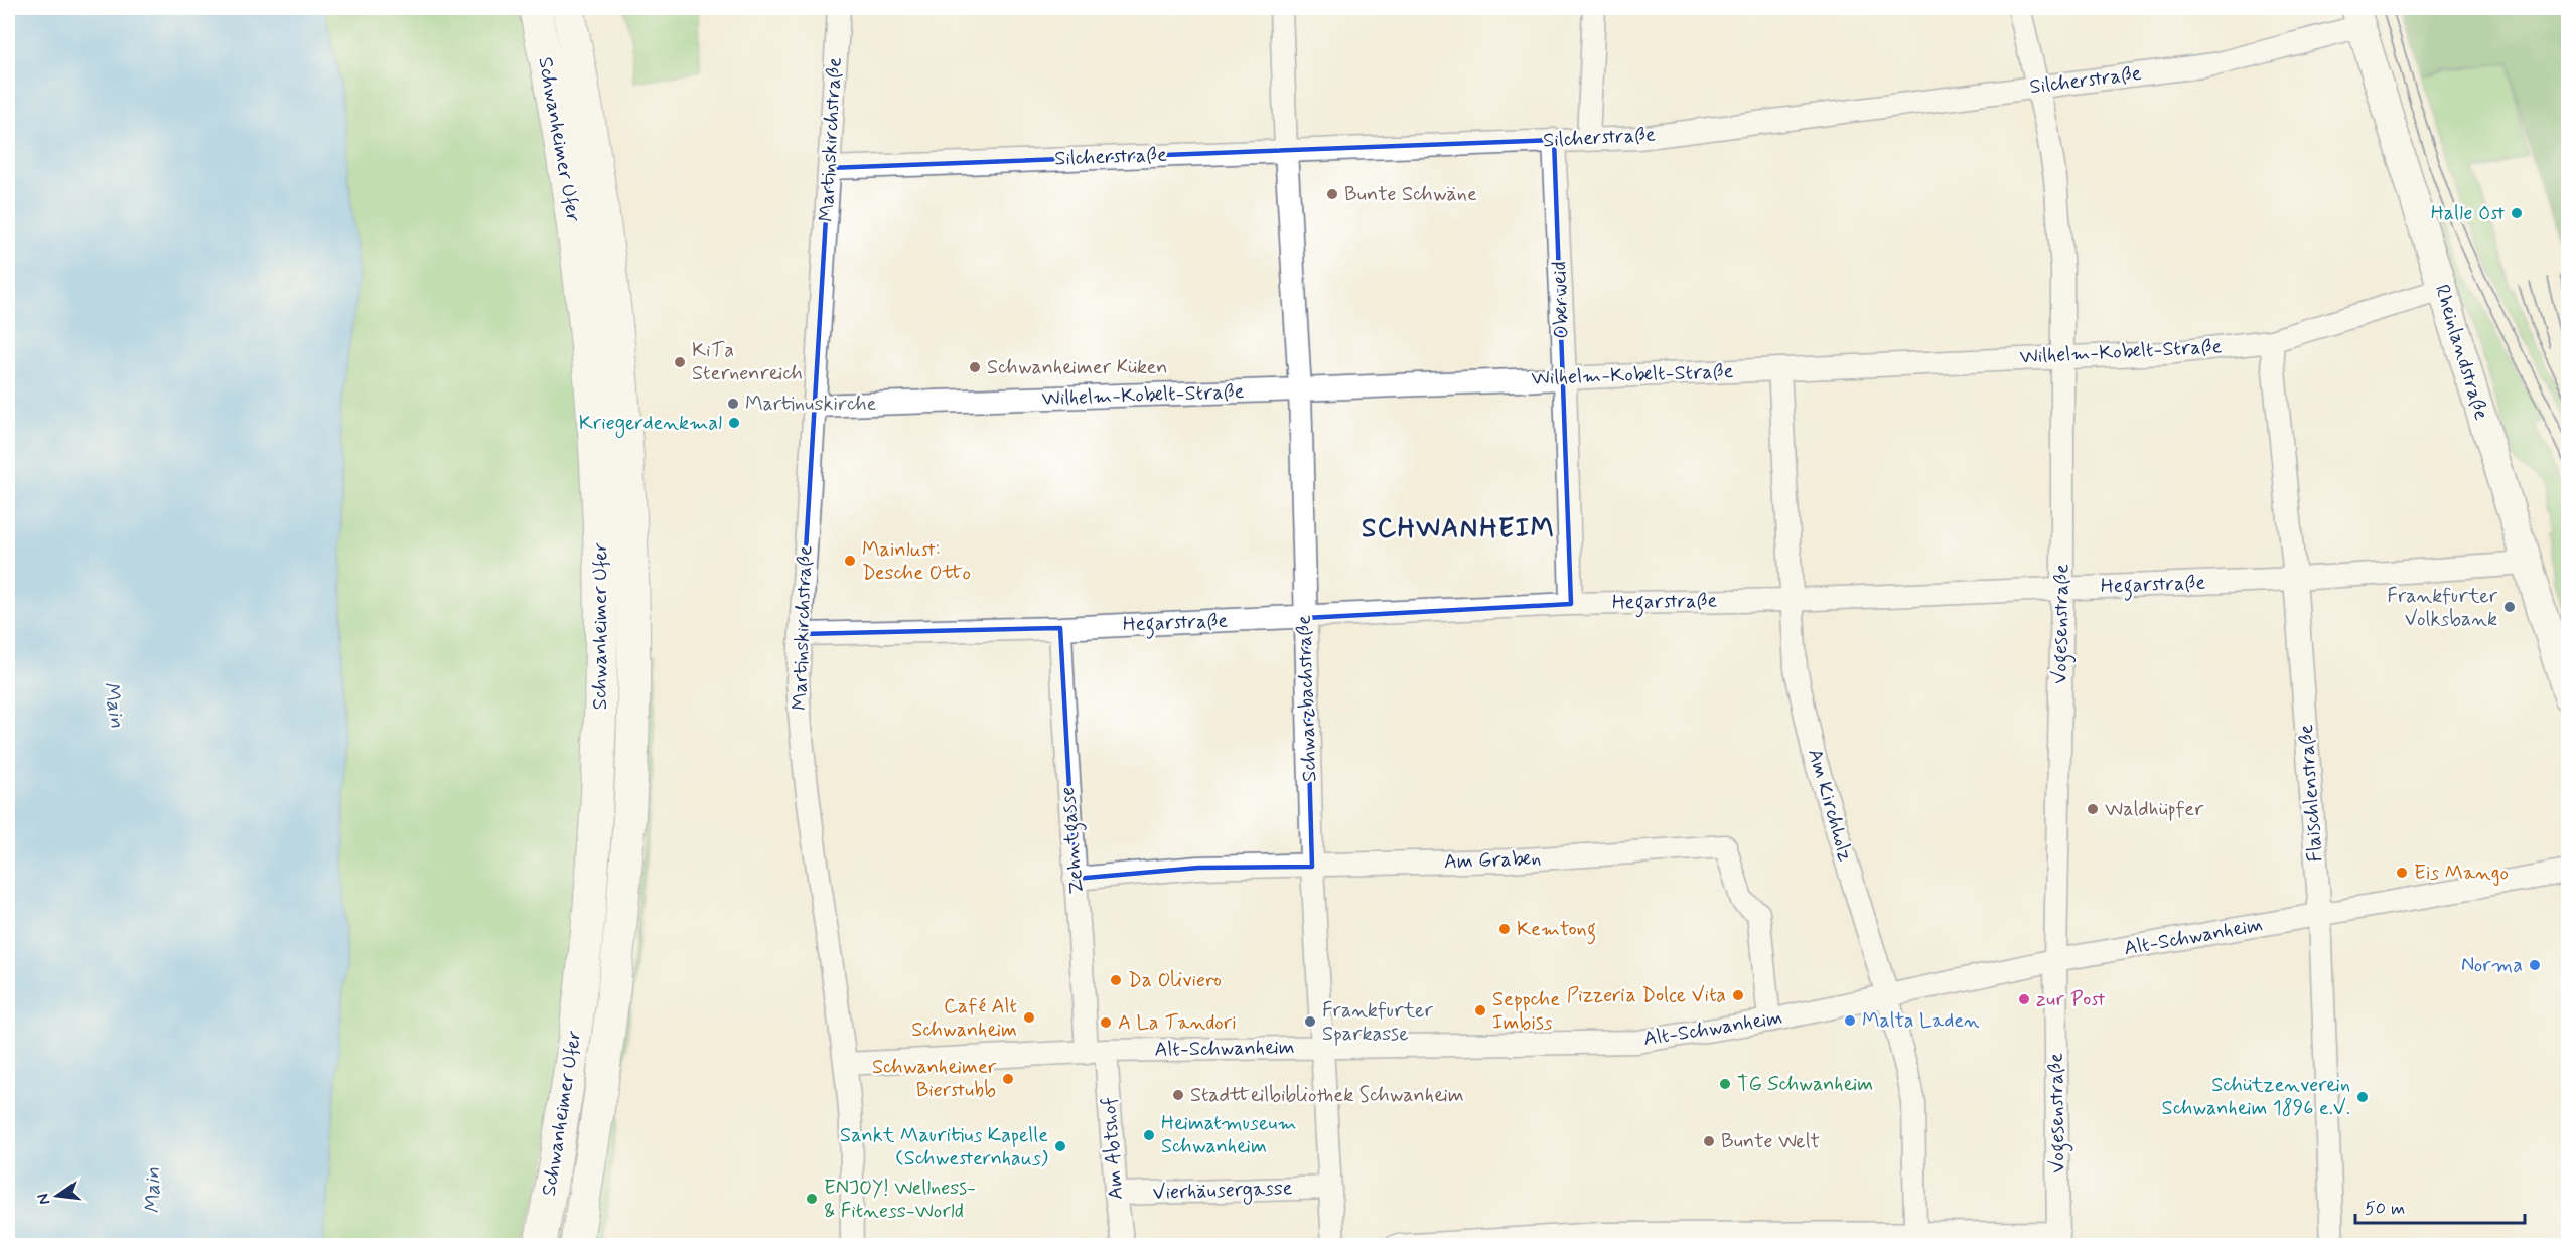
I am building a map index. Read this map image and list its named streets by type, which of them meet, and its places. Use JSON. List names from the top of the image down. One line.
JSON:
{"streets":{"main road":["Schwanheimer Ufer"],"street":["Silcherstraße","Martinskirchstraße","Oberweid","Wilhelm-Kobelt-Straße","Rheinlandstraße","Hegarstraße","Vogesenstraße","Schwarzbachstraße","Flaischlenstraße","Am Kirchholz","Zehntgasse","Am Graben","Alt-Schwanheim","Am Abtshof","Vierhäusergasse"]},"crossings":[["Silcherstraße","Martinskirchstraße"],["Silcherstraße","Oberweid"],["Silcherstraße","Rheinlandstraße"],["Silcherstraße","Vogesenstraße"],["Silcherstraße","Schwarzbachstraße"],["Martinskirchstraße","Wilhelm-Kobelt-Straße"],["Martinskirchstraße","Hegarstraße"],["Martinskirchstraße","Alt-Schwanheim"],["Oberweid","Wilhelm-Kobelt-Straße"],["Oberweid","Hegarstraße"],["Wilhelm-Kobelt-Straße","Rheinlandstraße"],["Wilhelm-Kobelt-Straße","Vogesenstraße"],["Wilhelm-Kobelt-Straße","Schwarzbachstraße"],["Wilhelm-Kobelt-Straße","Flaischlenstraße"],["Wilhelm-Kobelt-Straße","Am Kirchholz"],["Rheinlandstraße","Hegarstraße"],["Hegarstraße","Vogesenstraße"],["Hegarstraße","Schwarzbachstraße"],["Hegarstraße","Flaischlenstraße"],["Hegarstraße","Am Kirchholz"],["Hegarstraße","Zehntgasse"],["Vogesenstraße","Alt-Schwanheim"],["Schwarzbachstraße","Am Graben"],["Schwarzbachstraße","Alt-Schwanheim"],["Schwarzbachstraße","Vierhäusergasse"],["Flaischlenstraße","Alt-Schwanheim"],["Am Kirchholz","Alt-Schwanheim"],["Zehntgasse","Am Graben"],["Zehntgasse","Alt-Schwanheim"],["Zehntgasse","Am Abtshof"],["Am Graben","Alt-Schwanheim"],["Alt-Schwanheim","Am Abtshof"],["Am Abtshof","Vierhäusergasse"]],"districts":["SCHWANHEIM"],"water":["Main"],"places":["Bunte Schwäne","Halle Ost","KiTa Sternenreich","Schwanheimer Küken","Martinuskirche","Kriegerdenkmal","Mainlust: Desche Otto","Frankfurter Volksbank","Waldhüpfer","Eis Mango","Kemtong","Norma","Da Oliviero","Pizzeria Dolce Vita","zur Post","Seppche Imbiss","Café Alt Schwanheim","Malta Laden","Frankfurter Sparkasse","A La Tandori","Schwanheimer Bierstubb","TG Schwanheim","Stadtteilbibliothek Schwanheim","Schützenverein Schwanheim 1896 e.V.","Heimatmuseum Schwanheim","Bunte Welt","Sankt Mauritius Kapelle (Schwesternhaus)","ENJOY! Wellness- & Fitness-World"],"scale_bar":"50 m","north":"left"}
